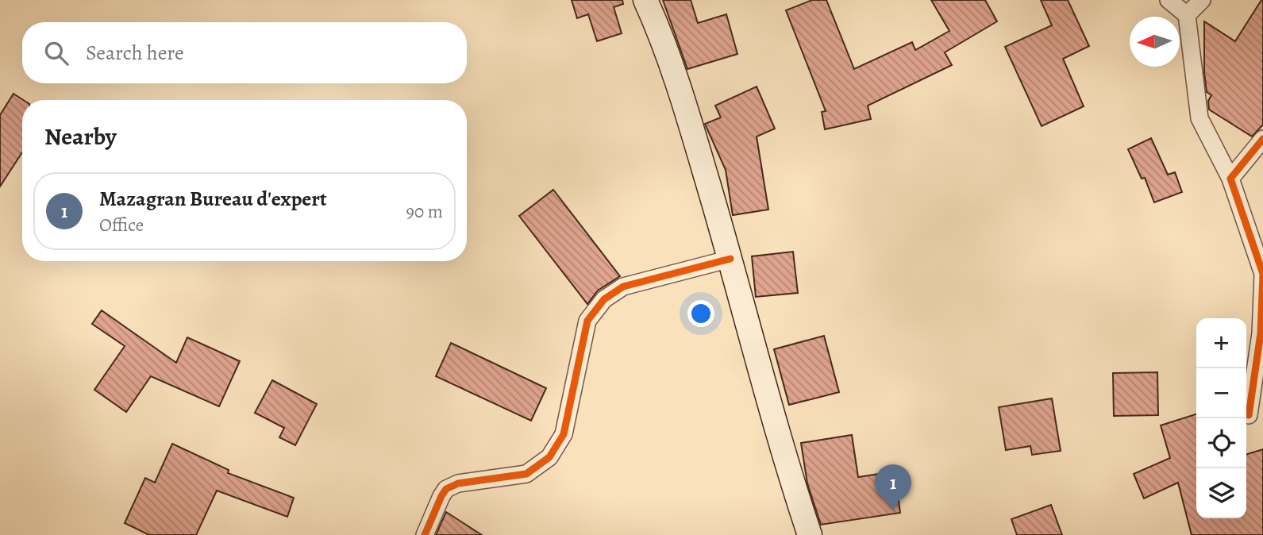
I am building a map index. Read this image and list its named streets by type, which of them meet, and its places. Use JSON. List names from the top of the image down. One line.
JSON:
{"north":"left","page":{"search":"Search here","heading":"Nearby","list":[{"mark":"1","name":"Mazagran Bureau d'expert","note":"Office","value":"90 m"}],"map_buttons":["+","−"],"pins":"1"}}
